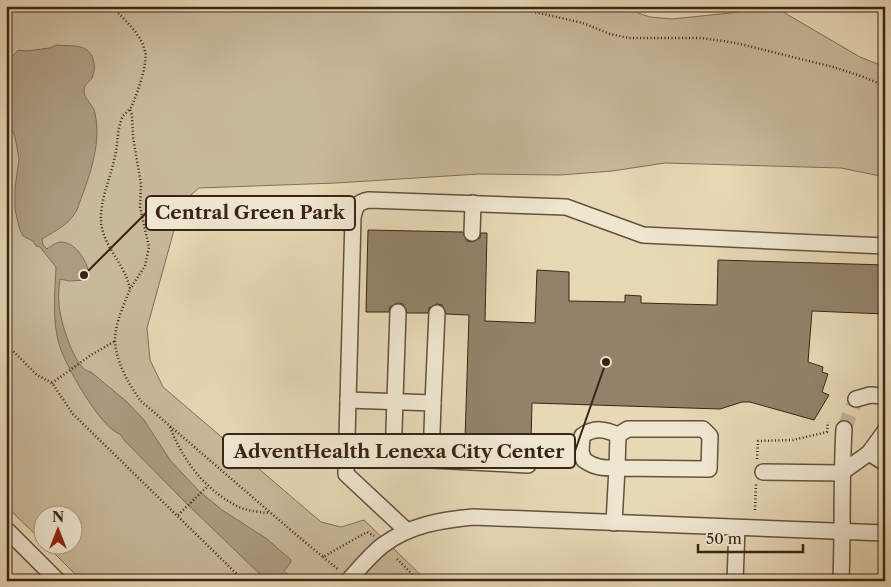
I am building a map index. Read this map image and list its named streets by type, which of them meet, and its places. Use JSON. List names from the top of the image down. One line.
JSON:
{"places":["Central Green Park","AdventHealth Lenexa City Center"],"scale_bar":"50 m","north":"top"}
